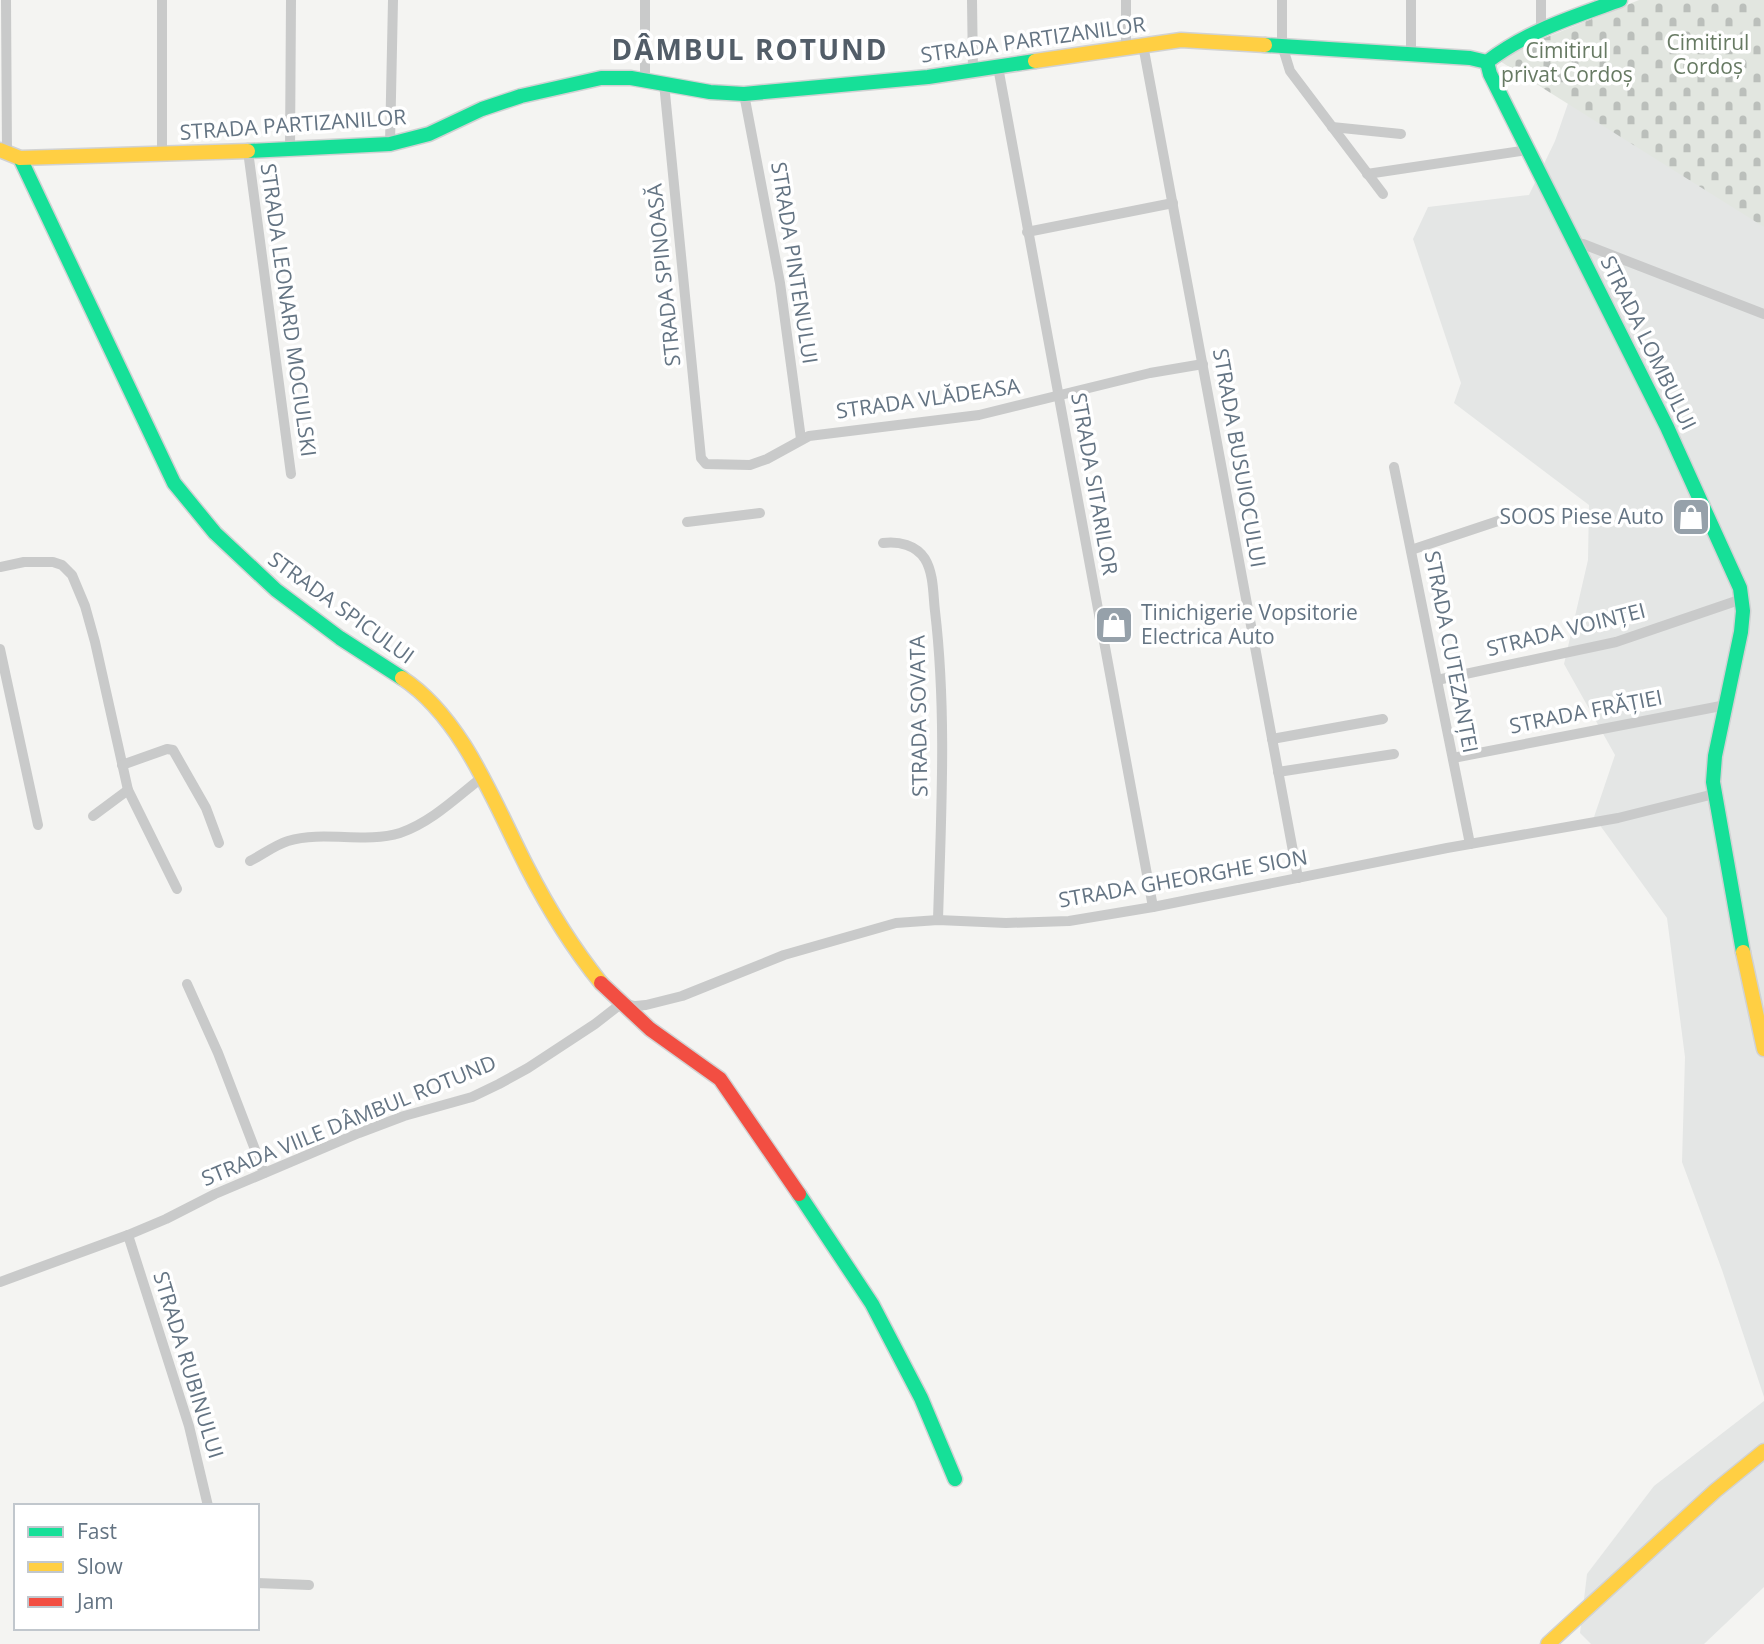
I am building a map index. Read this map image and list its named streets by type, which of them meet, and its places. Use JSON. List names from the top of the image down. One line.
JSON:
{"streets":{"street":["STRADA PARTIZANILOR","STRADA PINTENULUI","STRADA SPINOASĂ","STRADA LEONARD MOCIULSKI","STRADA LOMBULUI","STRADA VLĂDEASA","STRADA BUSUIOCULUI","STRADA SITARILOR","STRADA SPICULUI","STRADA VOINȚEI","STRADA CUTEZANȚEI","STRADA FRĂȚIEI","STRADA SOVATA","STRADA GHEORGHE SION","STRADA VIILE DÂMBUL ROTUND","STRADA RUBINULUI"]},"crossings":[["STRADA PARTIZANILOR","STRADA PINTENULUI"],["STRADA PARTIZANILOR","STRADA SPINOASĂ"],["STRADA PARTIZANILOR","STRADA LEONARD MOCIULSKI"],["STRADA PARTIZANILOR","STRADA LOMBULUI"],["STRADA PARTIZANILOR","STRADA BUSUIOCULUI"],["STRADA PARTIZANILOR","STRADA SITARILOR"],["STRADA PARTIZANILOR","STRADA SPICULUI"],["STRADA PINTENULUI","STRADA VLĂDEASA"],["STRADA SPINOASĂ","STRADA VLĂDEASA"],["STRADA LOMBULUI","STRADA VOINȚEI"],["STRADA LOMBULUI","STRADA FRĂȚIEI"],["STRADA LOMBULUI","STRADA GHEORGHE SION"],["STRADA VLĂDEASA","STRADA BUSUIOCULUI"],["STRADA VLĂDEASA","STRADA SITARILOR"],["STRADA BUSUIOCULUI","STRADA GHEORGHE SION"],["STRADA SITARILOR","STRADA GHEORGHE SION"],["STRADA SPICULUI","STRADA GHEORGHE SION"],["STRADA SPICULUI","STRADA VIILE DÂMBUL ROTUND"],["STRADA VOINȚEI","STRADA CUTEZANȚEI"],["STRADA CUTEZANȚEI","STRADA FRĂȚIEI"],["STRADA CUTEZANȚEI","STRADA GHEORGHE SION"],["STRADA SOVATA","STRADA GHEORGHE SION"],["STRADA GHEORGHE SION","STRADA VIILE DÂMBUL ROTUND"],["STRADA VIILE DÂMBUL ROTUND","STRADA RUBINULUI"]],"districts":["DÂMBUL ROTUND"],"parks":["Cimitirul Cordoș","Cimitirul privat Cordoș"],"places":{"shop":["SOOS Piese Auto","Tinichigerie Vopsitorie Electrica Auto"]},"legend":["Fast","Slow","Jam"]}
